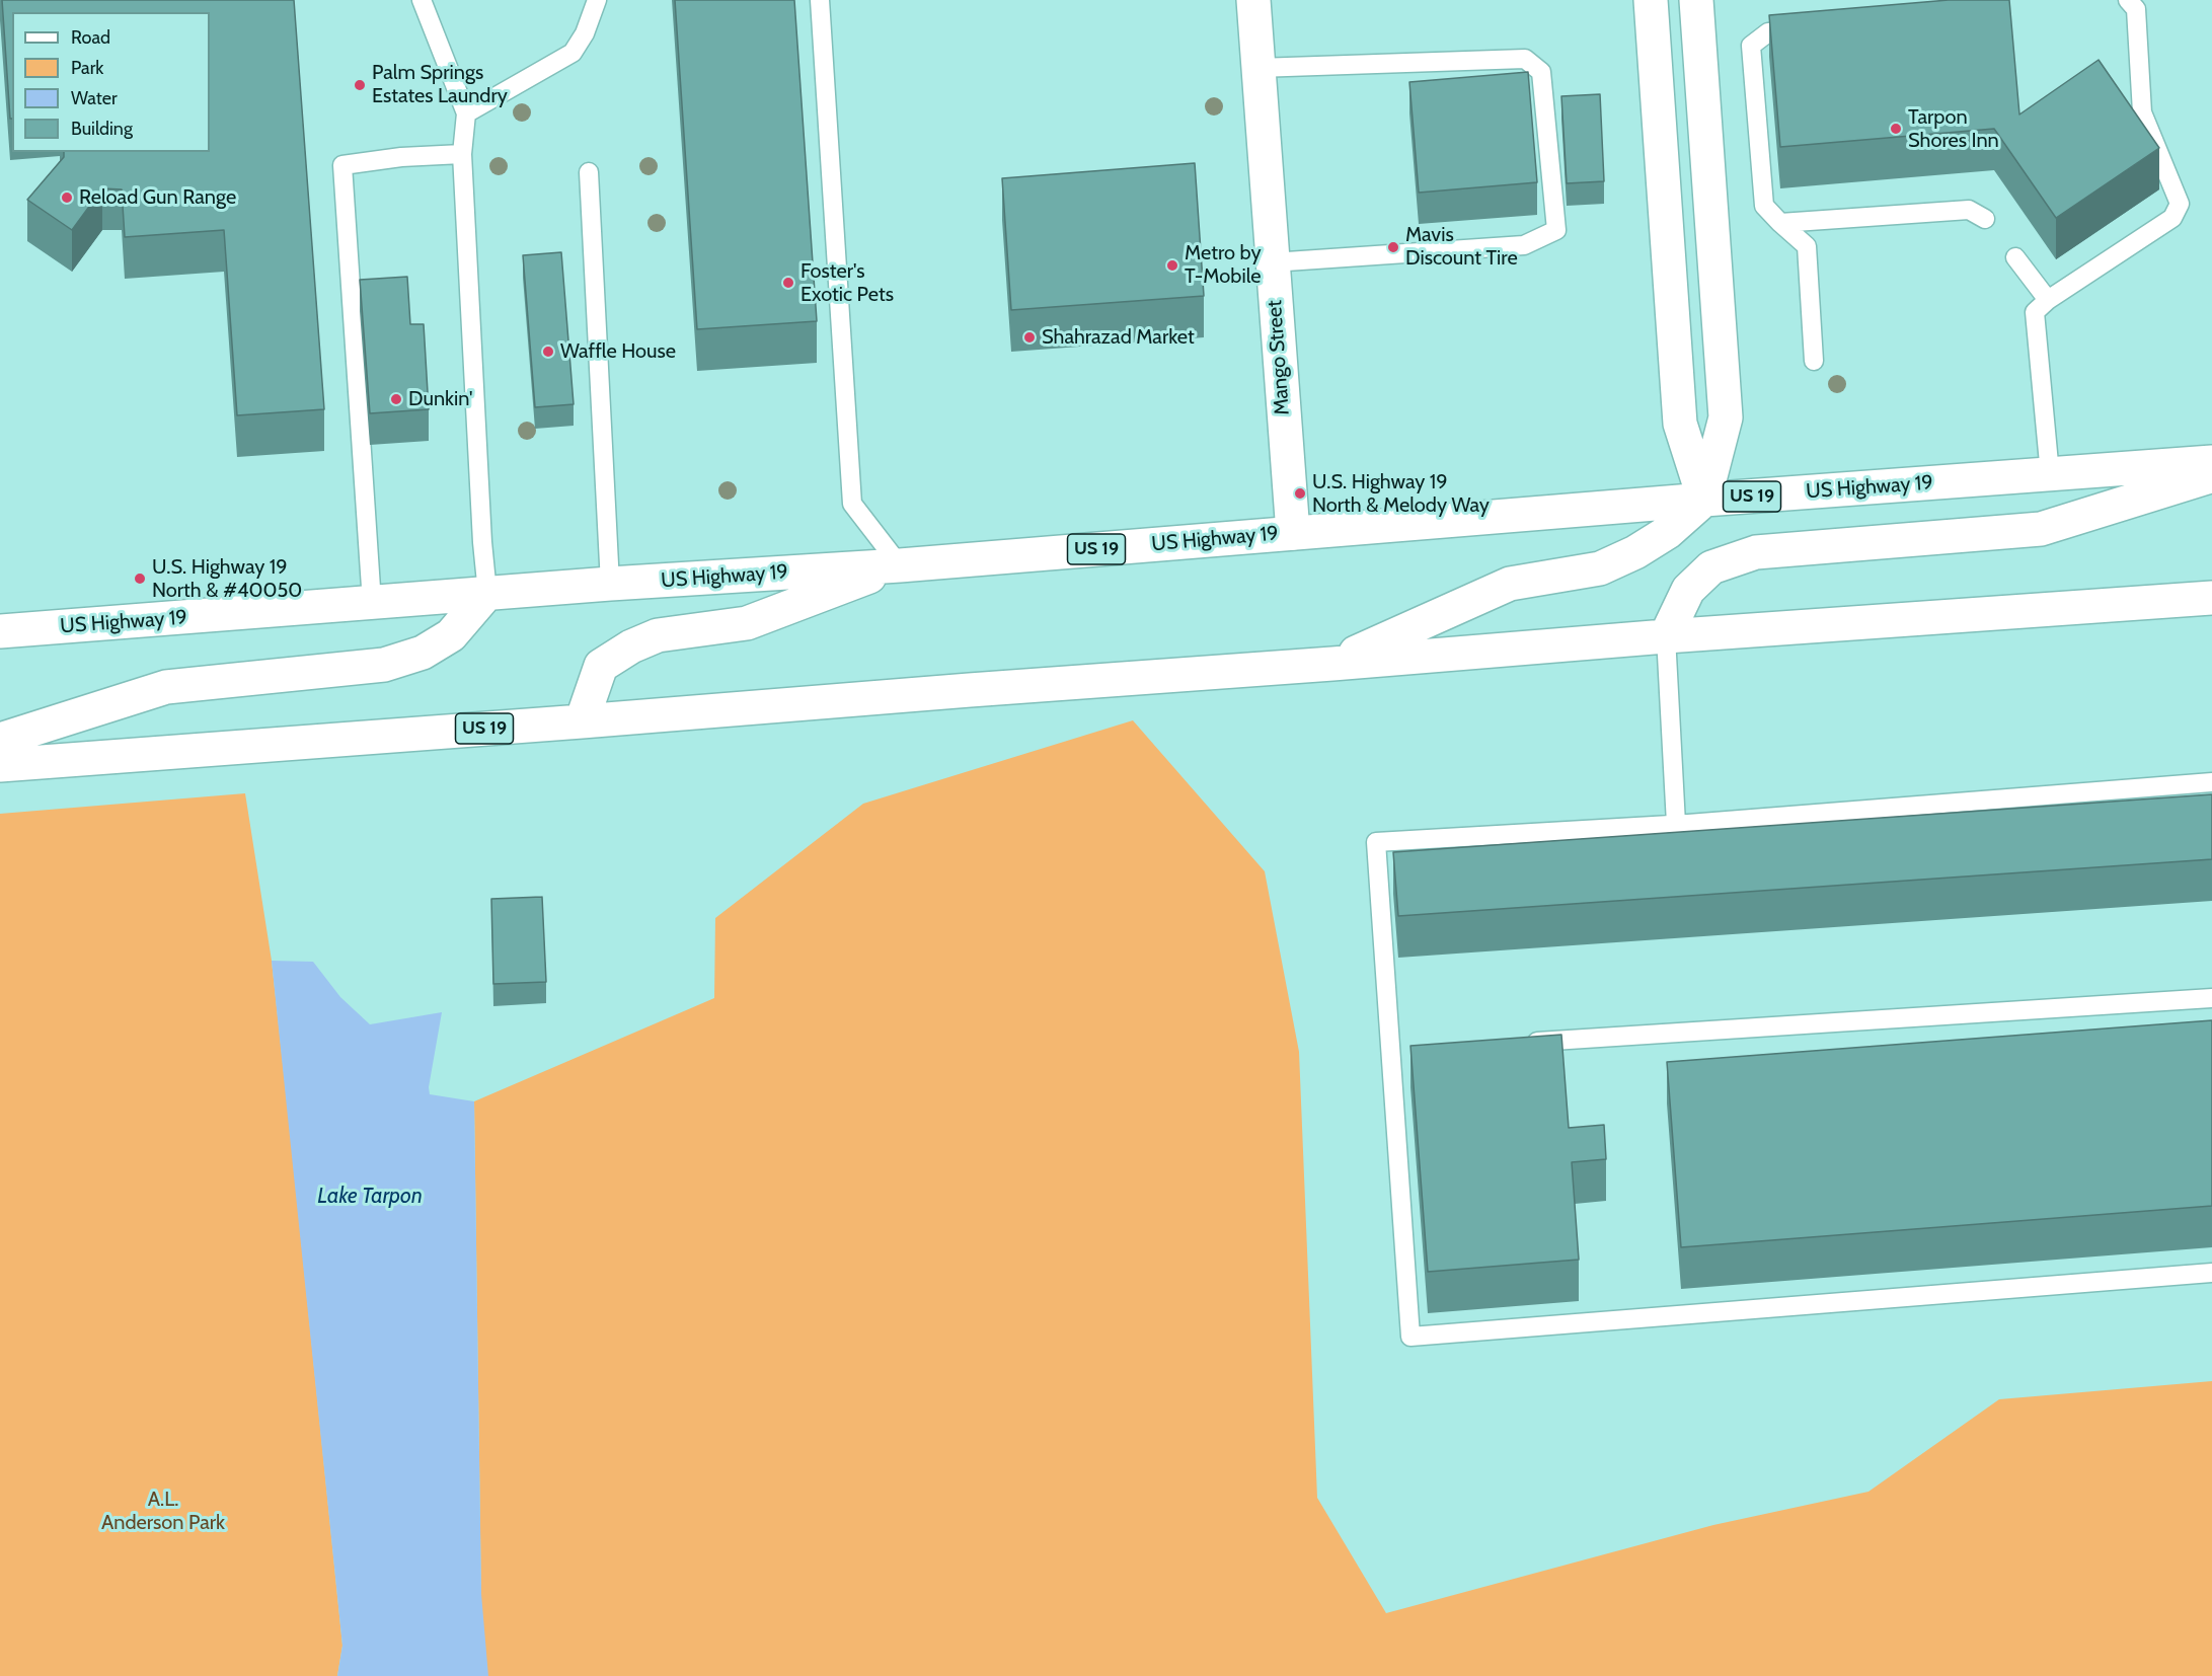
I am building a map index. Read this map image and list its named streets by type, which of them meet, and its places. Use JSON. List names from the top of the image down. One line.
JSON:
{"streets":{"main road":["Mango Street","US Highway 19","US 19"]},"crossings":[["Mango Street","US Highway 19"]],"water":["Lake Tarpon"],"parks":["A.L. Anderson Park"],"places":["Palm Springs Estates Laundry","Tarpon Shores Inn","Reload Gun Range","Mavis Discount Tire","Metro by T-Mobile","Foster's Exotic Pets","Shahrazad Market","Waffle House","Dunkin'","U.S. Highway 19 North & Melody Way","U.S. Highway 19 North & #40050"],"legend":["Road","Park","Water","Building"]}
